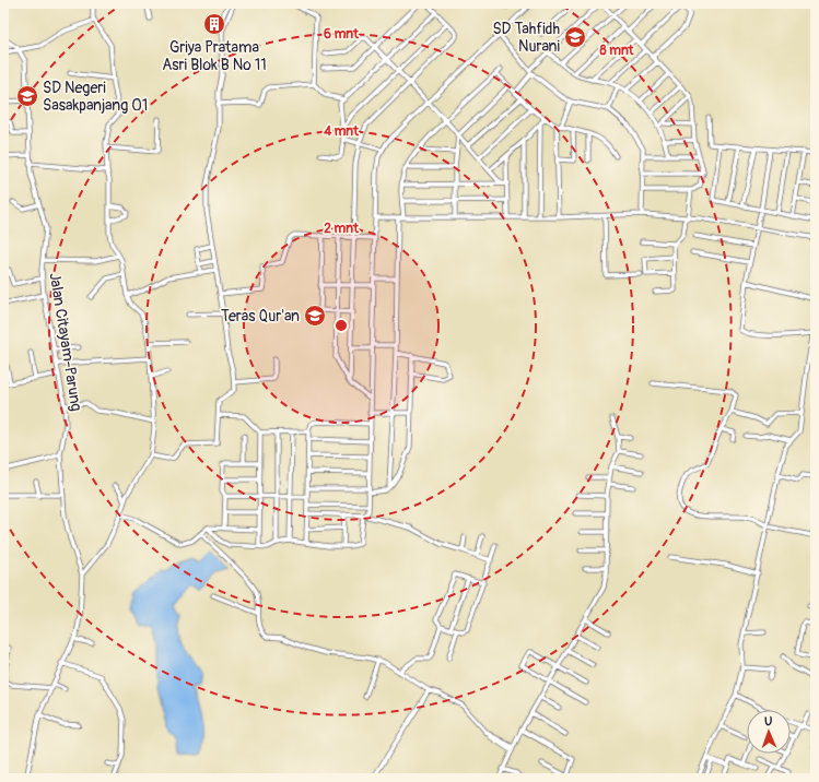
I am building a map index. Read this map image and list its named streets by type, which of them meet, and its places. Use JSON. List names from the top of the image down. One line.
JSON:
{"streets":{"street":["Jalan Citayam-Parung"]},"places":{"building":["Griya Pratama Asri Blok B No 11"],"school or university":["SD Tahfidh Nurani","SD Negeri Sasakpanjang 01","Teras Qur'an"]},"north":"top","rings":["6 mnt","8 mnt","4 mnt","2 mnt"]}
